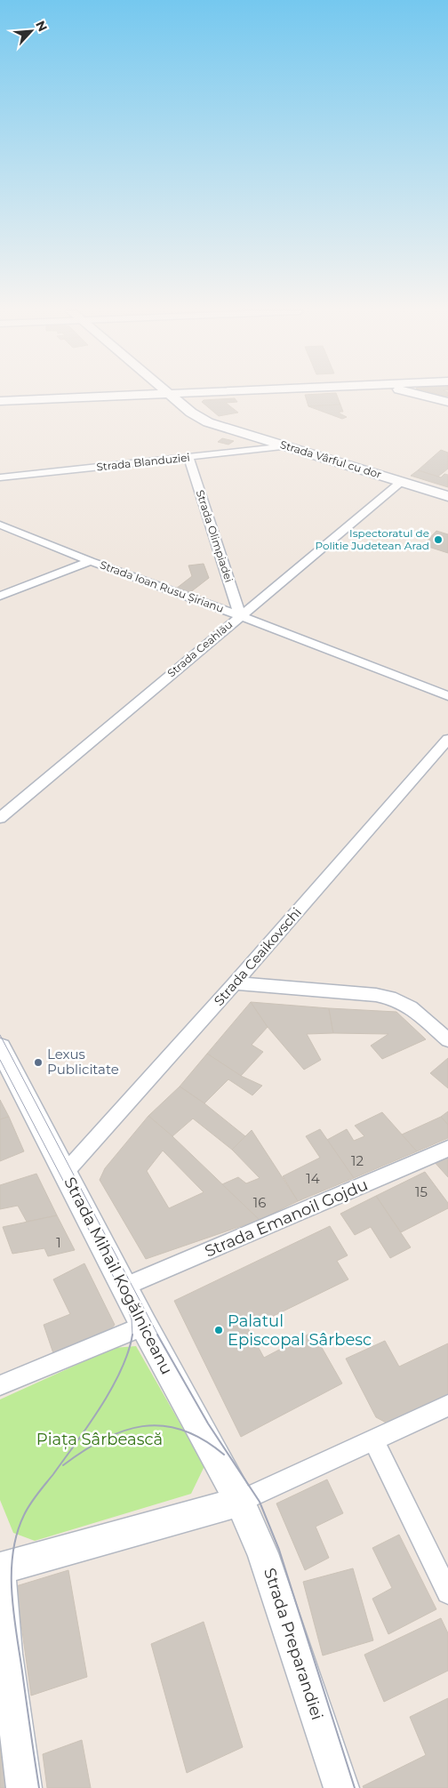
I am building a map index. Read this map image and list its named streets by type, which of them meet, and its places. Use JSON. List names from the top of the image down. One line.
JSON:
{"streets":{"main road":["Strada Vârful cu dor","Strada Mihail Kogălniceanu","Strada Preparandiei"],"street":["Strada Blanduziei","Strada Olimpiadei","Strada Ioan Rusu Șirianu","Strada Ceahlău","Strada Ceaikovschi","Strada Emanoil Gojdu"]},"crossings":[["Strada Vârful cu dor","Strada Blanduziei"],["Strada Vârful cu dor","Strada Ceahlău"],["Strada Blanduziei","Strada Olimpiadei"],["Strada Olimpiadei","Strada Ioan Rusu Șirianu"],["Strada Olimpiadei","Strada Ceahlău"],["Strada Ioan Rusu Șirianu","Strada Ceahlău"],["Strada Ceaikovschi","Strada Mihail Kogălniceanu"],["Strada Emanoil Gojdu","Strada Mihail Kogălniceanu"],["Strada Mihail Kogălniceanu","Strada Preparandiei"]],"parks":["Piața Sârbească"],"places":["Ispectoratul de Politie Judetean Arad","Lexus Publicitate","Palatul Episcopal Sârbesc"],"house_numbers":["12","14","15","16","1"],"north":"top right"}
